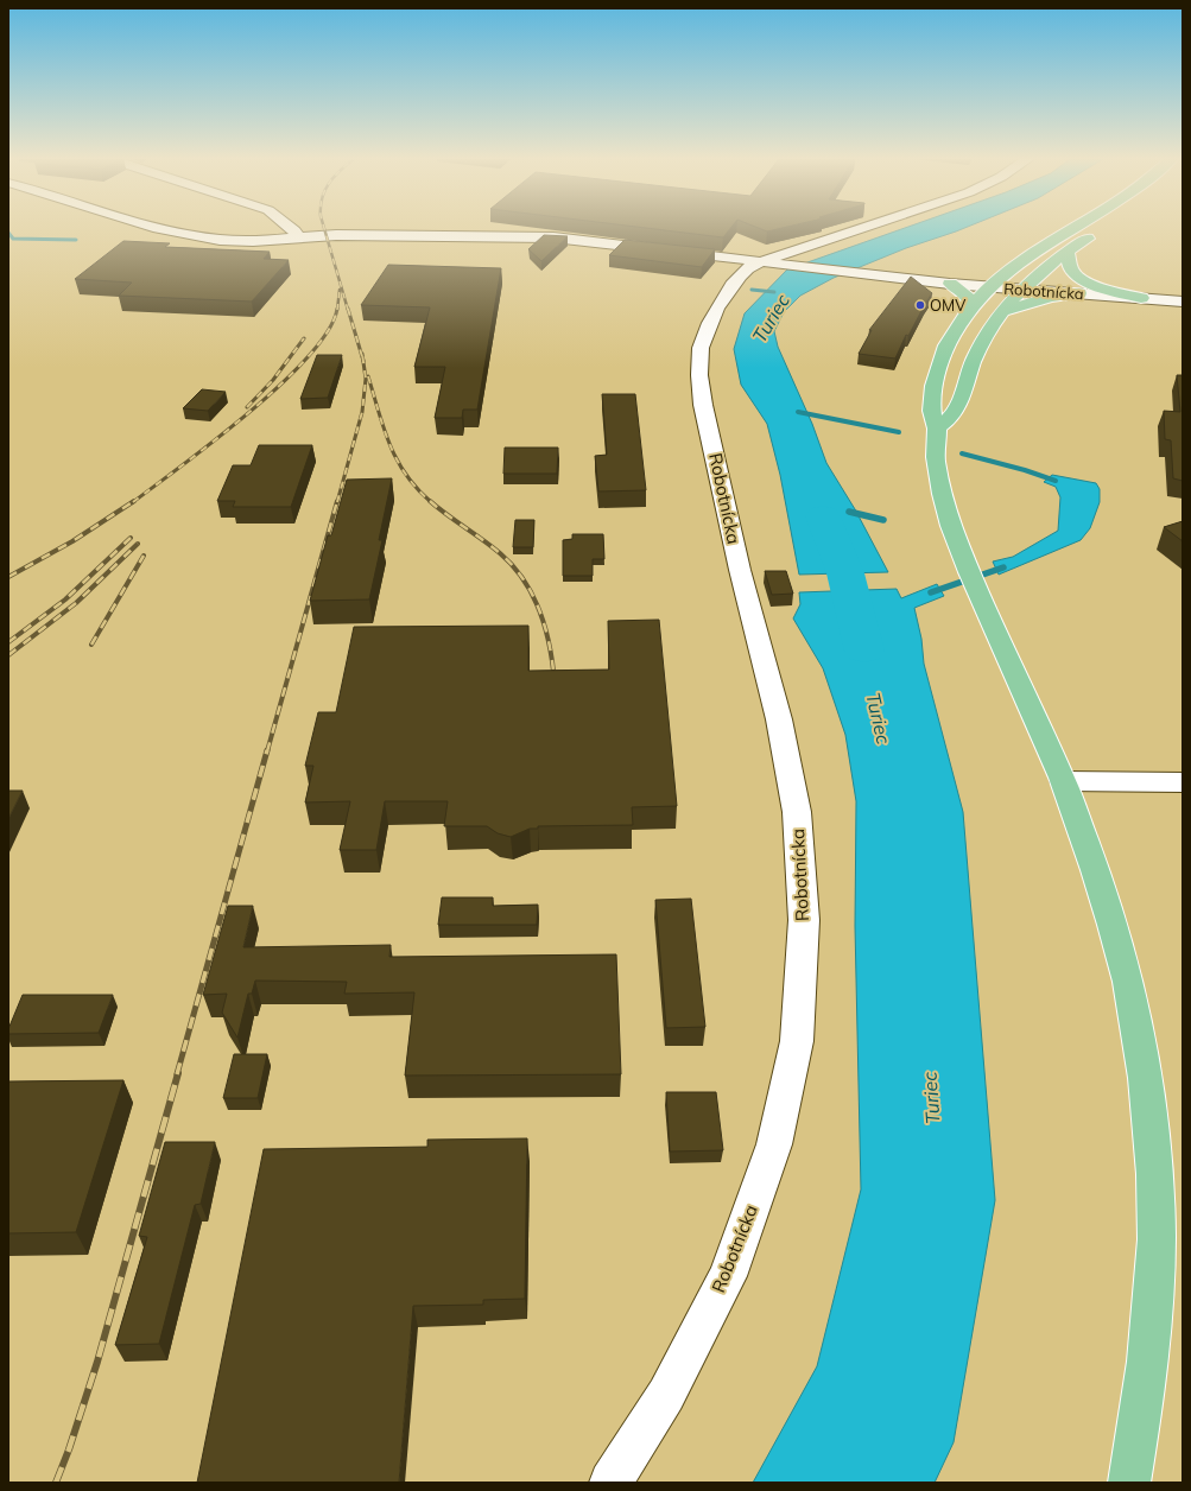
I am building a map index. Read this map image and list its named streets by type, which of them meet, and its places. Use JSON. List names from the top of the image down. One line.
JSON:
{"streets":{"street":["Robotnícka"]},"water":["Turiec"],"places":["OMV"]}
